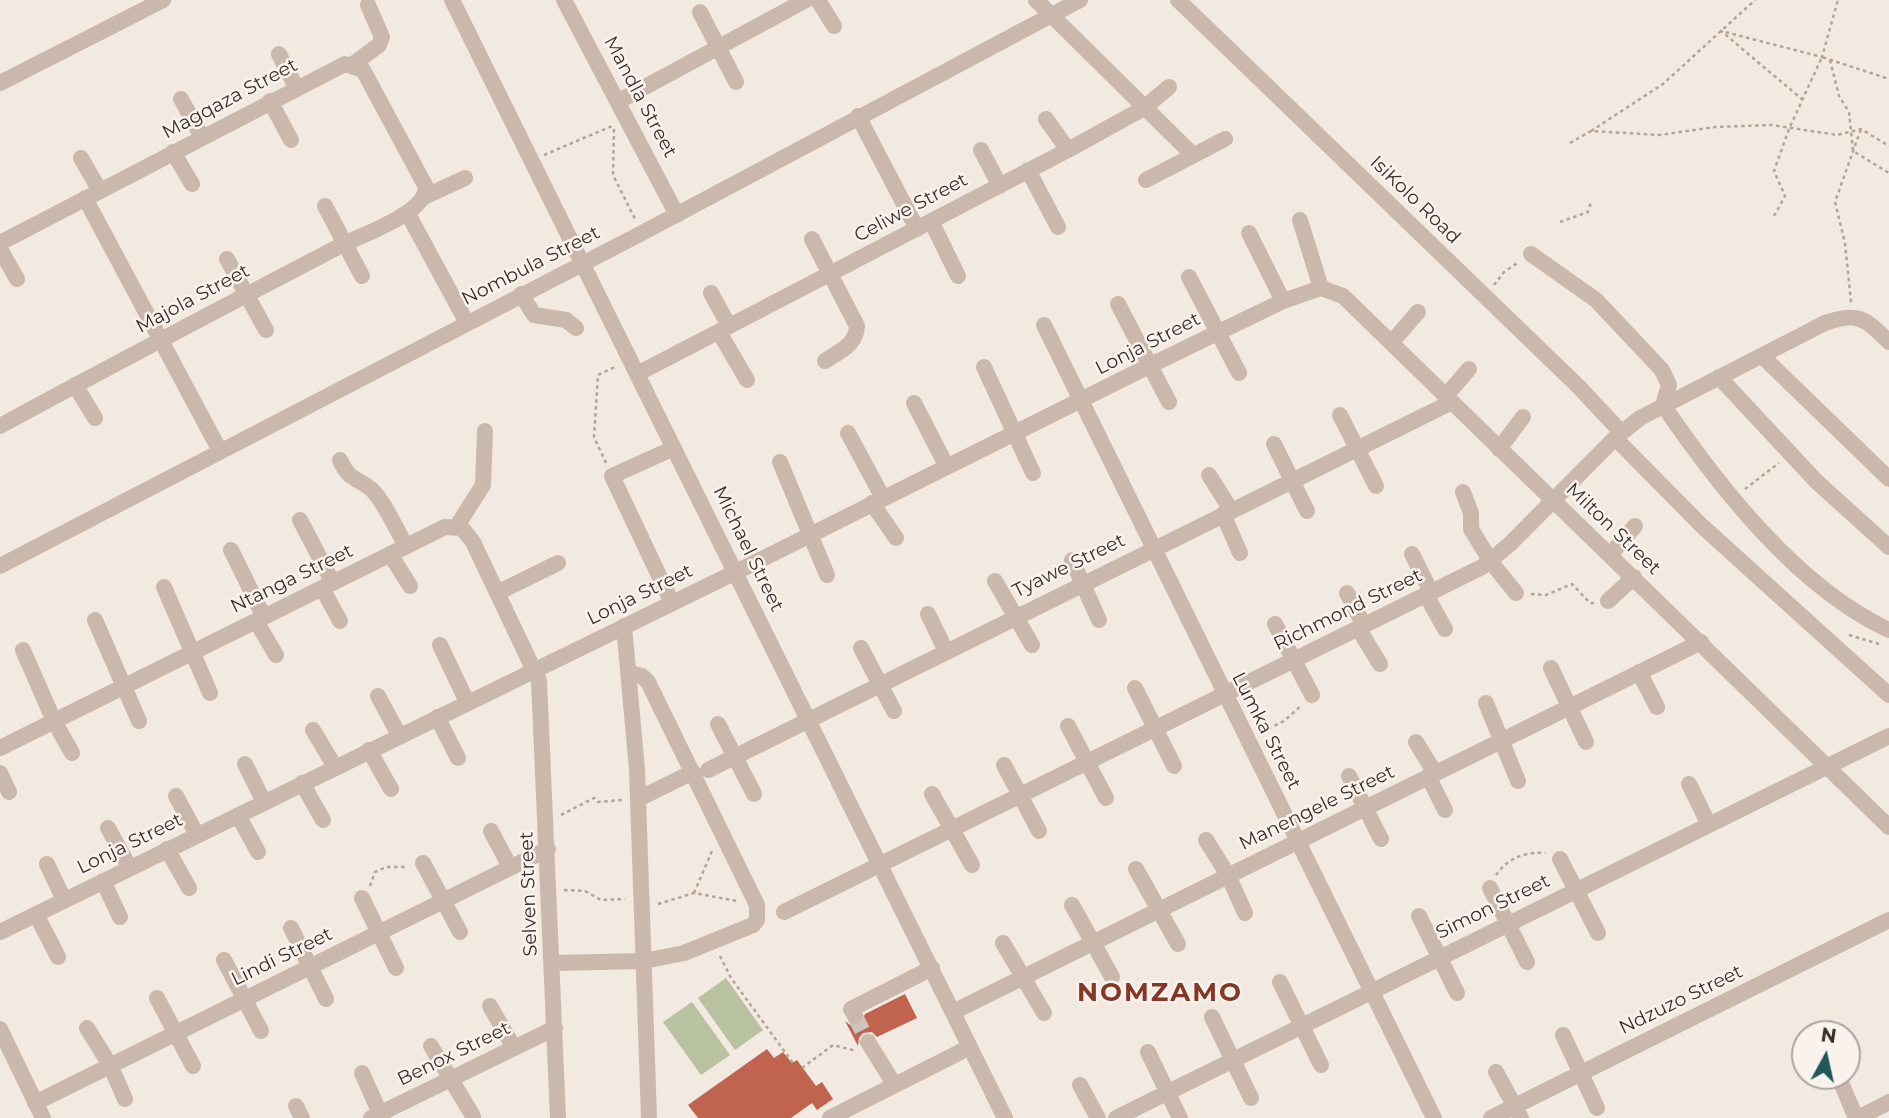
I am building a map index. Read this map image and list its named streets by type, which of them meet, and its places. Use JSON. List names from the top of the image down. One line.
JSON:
{"streets":{"street":["Mandla Street","Magqaza Street","IsiKolo Road","Celiwe Street","Nombula Street","Majola Street","Lonja Street","Milton Street","Michael Street","Tyawe Street","Ntanga Street","Richmond Street","Lumka Street","Manengele Street","Selven Street","Simon Street","Lindi Street","Ndzuzo Street","Benox Street"]},"crossings":[["Mandla Street","Nombula Street"],["IsiKolo Road","Richmond Street"],["Celiwe Street","Michael Street"],["Nombula Street","Michael Street"],["Lonja Street","Michael Street"],["Lonja Street","Lumka Street"],["Lonja Street","Selven Street"],["Milton Street","Tyawe Street"],["Milton Street","Richmond Street"],["Milton Street","Manengele Street"],["Milton Street","Simon Street"],["Michael Street","Tyawe Street"],["Michael Street","Richmond Street"],["Michael Street","Manengele Street"],["Tyawe Street","Lumka Street"],["Richmond Street","Lumka Street"],["Lumka Street","Manengele Street"],["Lumka Street","Simon Street"],["Selven Street","Lindi Street"],["Selven Street","Benox Street"]],"districts":["NOMZAMO"],"north":"top"}
